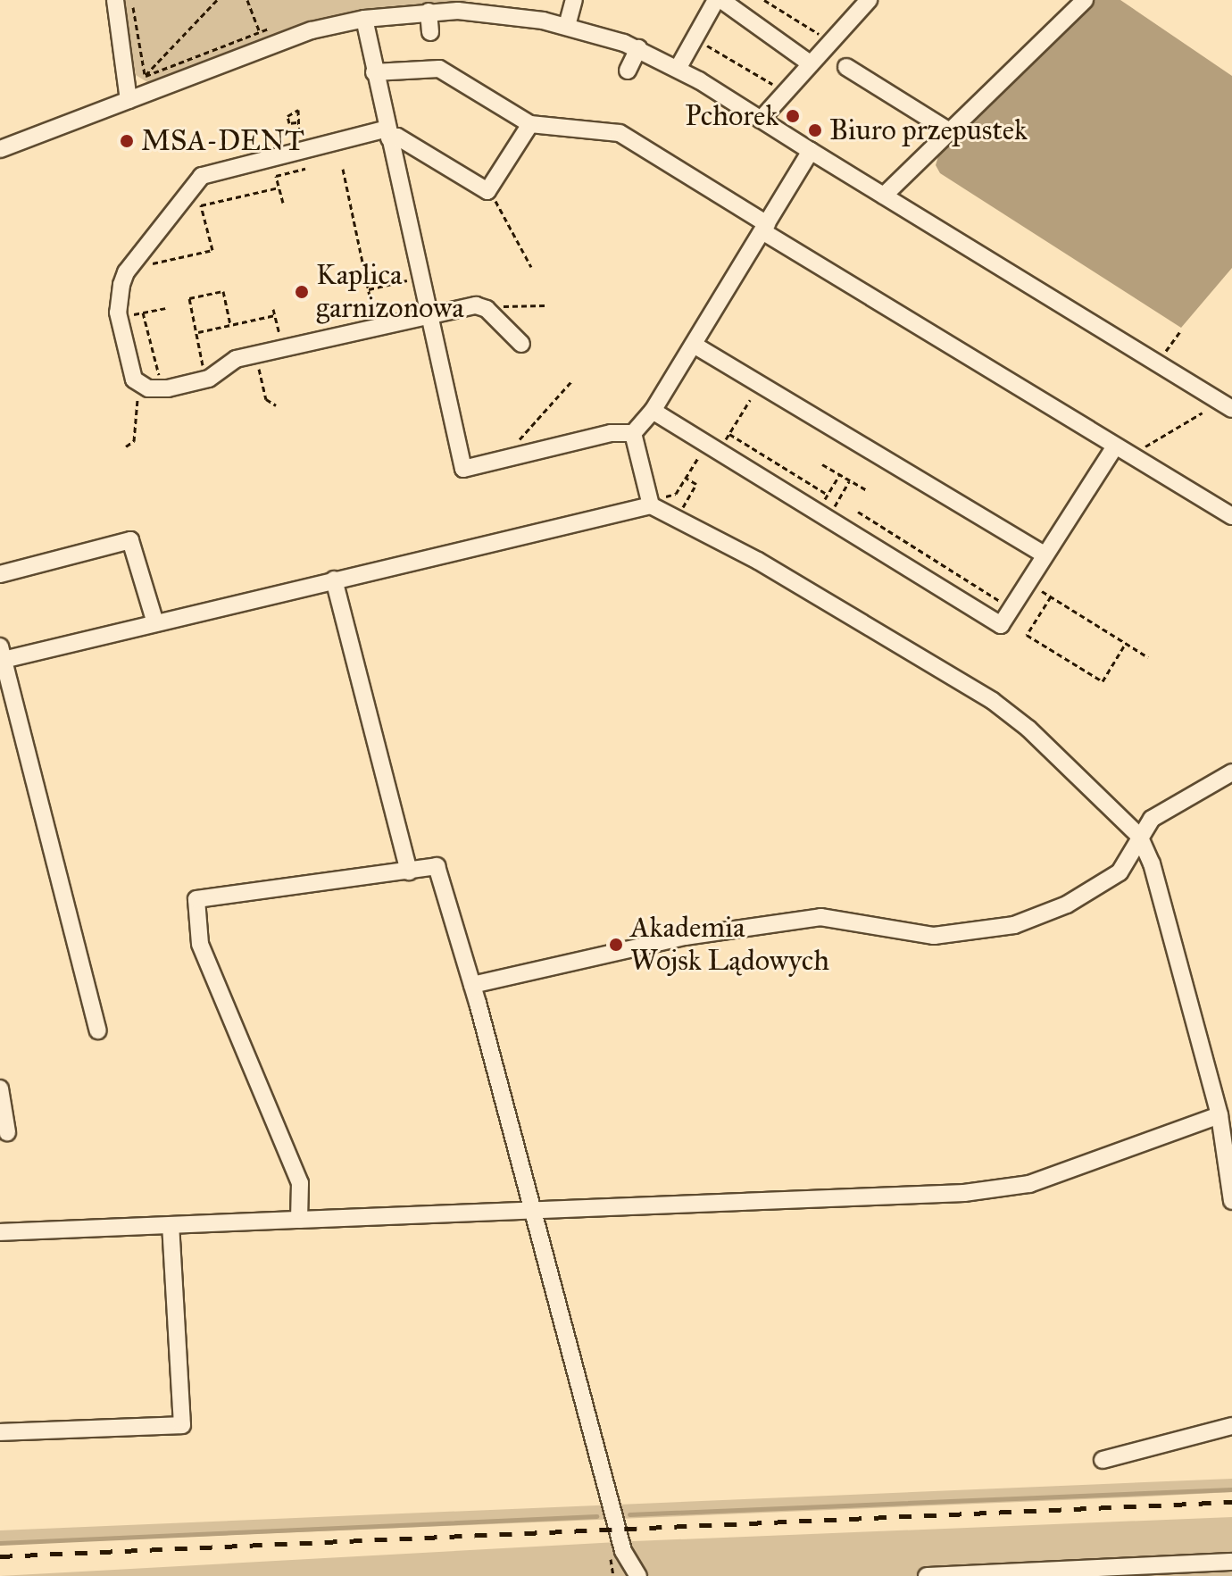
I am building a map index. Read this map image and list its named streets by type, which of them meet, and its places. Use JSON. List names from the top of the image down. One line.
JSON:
{"places":["Pchorek","Biuro przepustek","MSA-DENT","Kaplica garnizonowa","Akademia Wojsk Lądowych"]}
